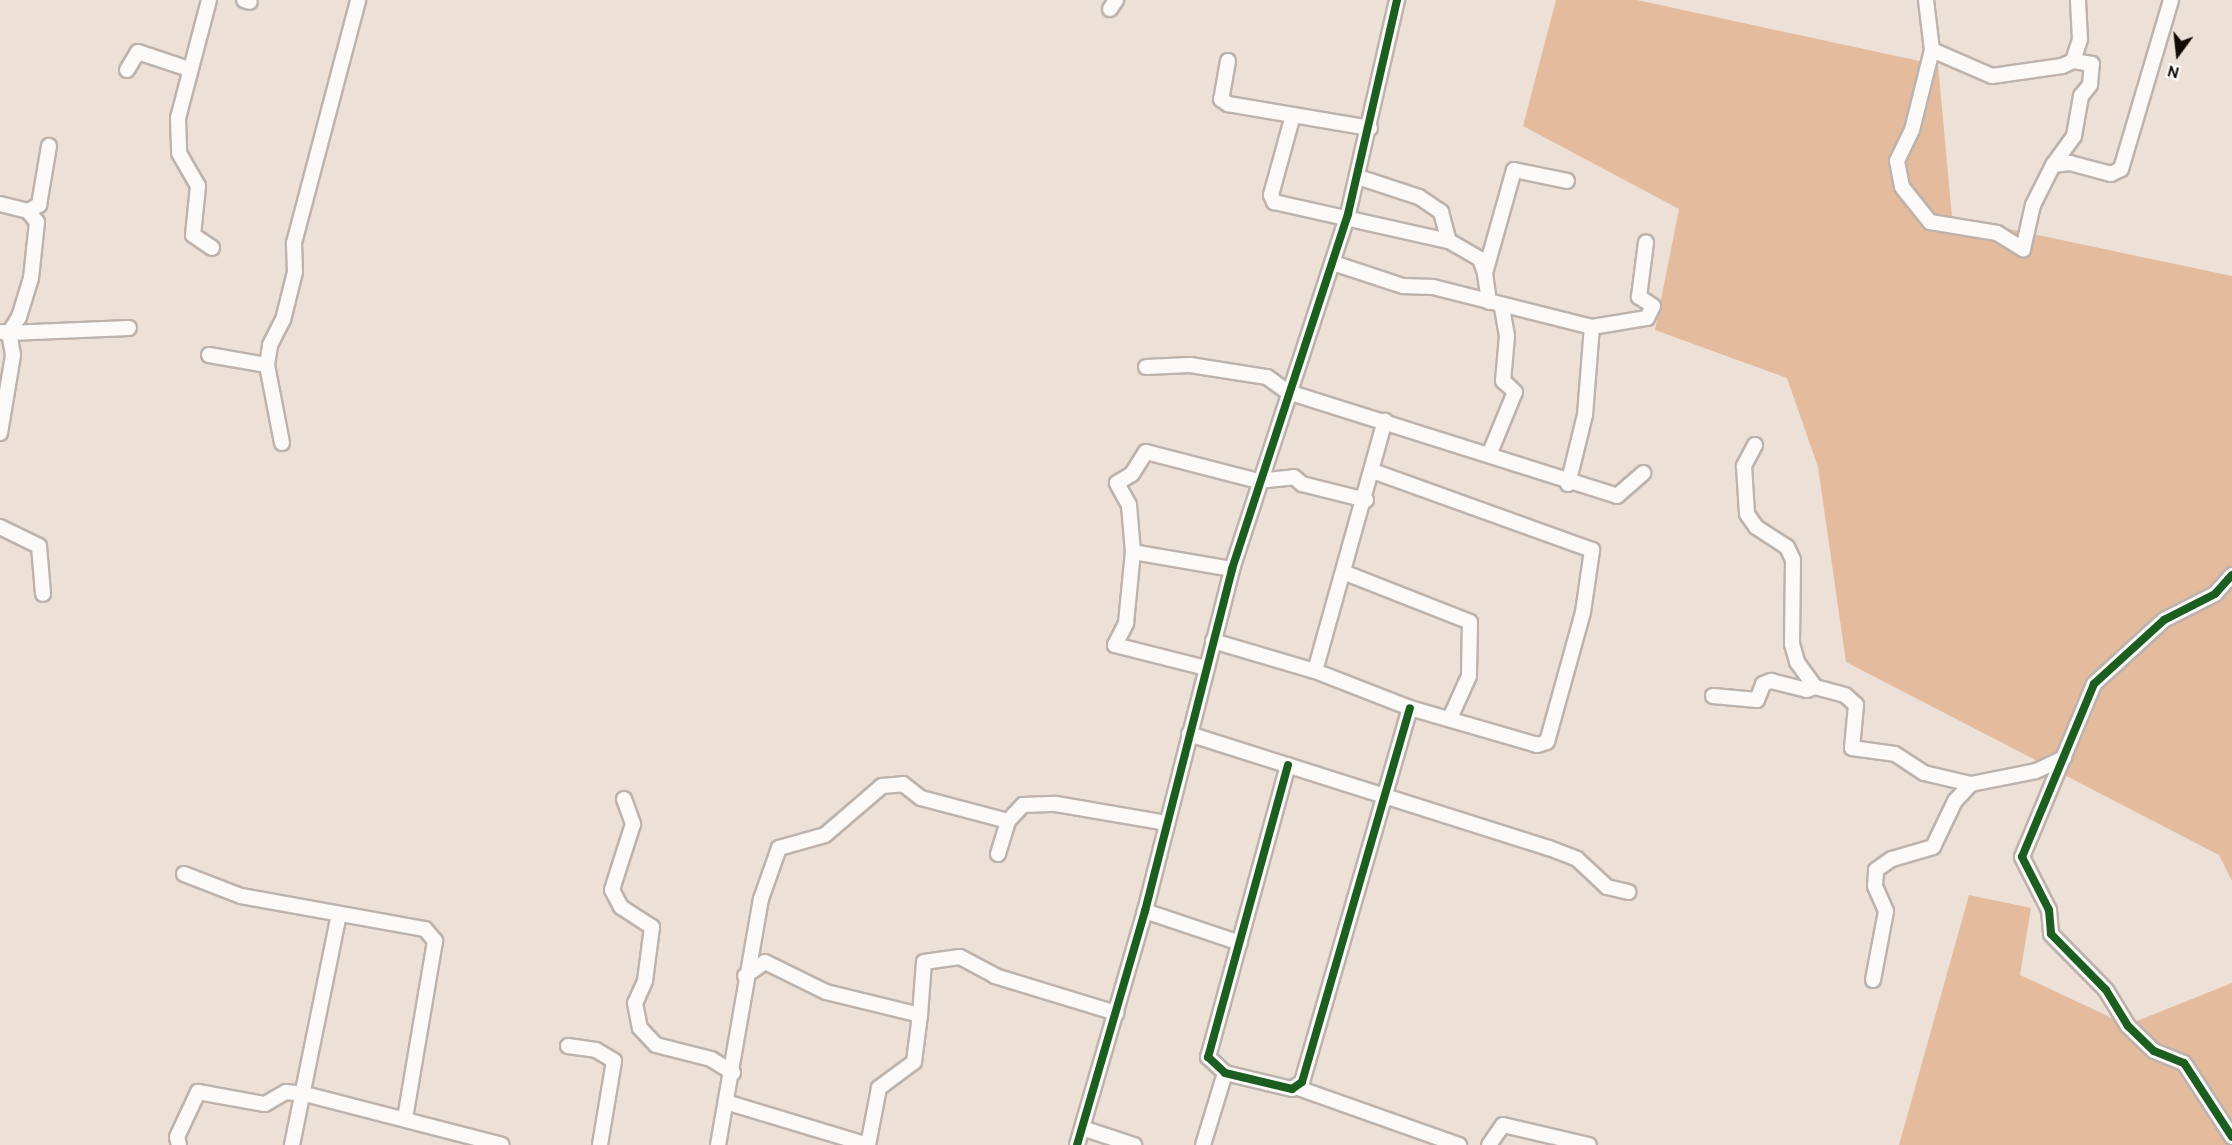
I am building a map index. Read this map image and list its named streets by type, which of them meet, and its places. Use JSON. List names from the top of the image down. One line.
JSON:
{"north":"bottom"}
